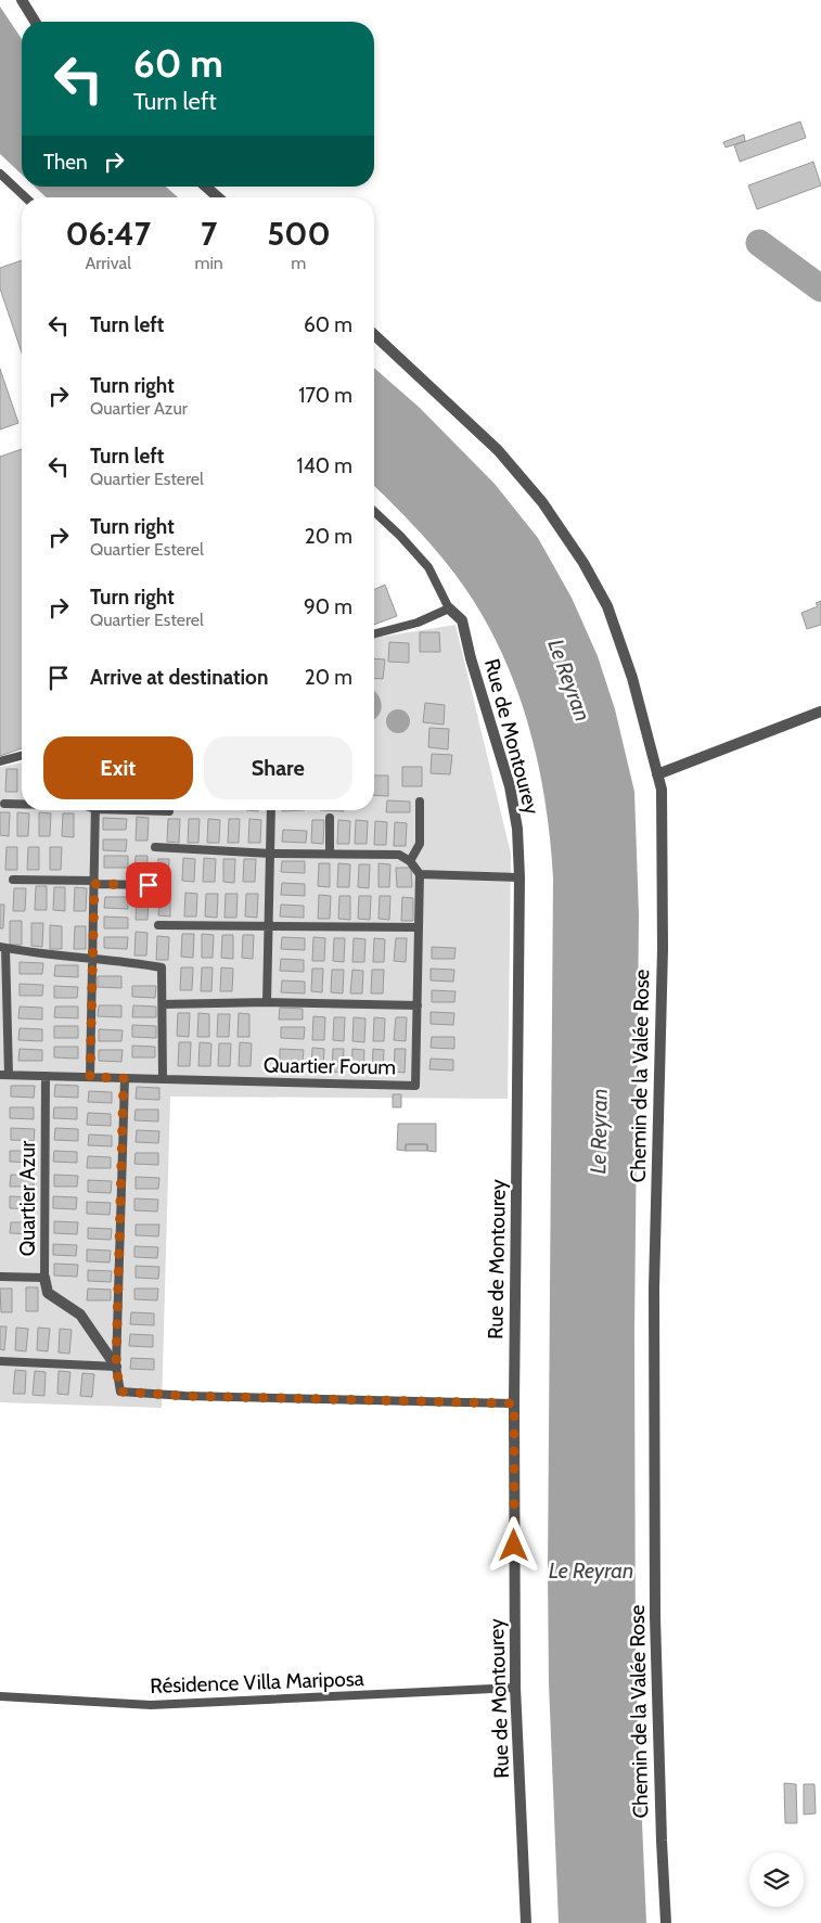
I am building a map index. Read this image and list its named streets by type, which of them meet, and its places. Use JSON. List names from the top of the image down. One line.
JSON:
{"streets":{"street":["Rue de Montourey","Chemin de la Valée Rose"],"lane":["Quartier Forum","Quartier Azur","Résidence Villa Mariposa"]},"crossings":[["Rue de Montourey","Résidence Villa Mariposa"],["Quartier Forum","Quartier Azur"]],"water":["Le Reyran"],"page":{"turn":["60 m","Turn left"],"then":"Then","eta":["06:47","Arrival","7","min","500","m"],"list":[{"name":"Turn left","value":"60 m"},{"name":"Turn right","note":"Quartier Azur","value":"170 m"},{"name":"Turn left","note":"Quartier Esterel","value":"140 m"},{"name":"Turn right","note":"Quartier Esterel","value":"20 m"},{"name":"Turn right","note":"Quartier Esterel","value":"90 m"},{"name":"Arrive at destination","value":"20 m"}],"buttons":["Exit","Share"]}}
